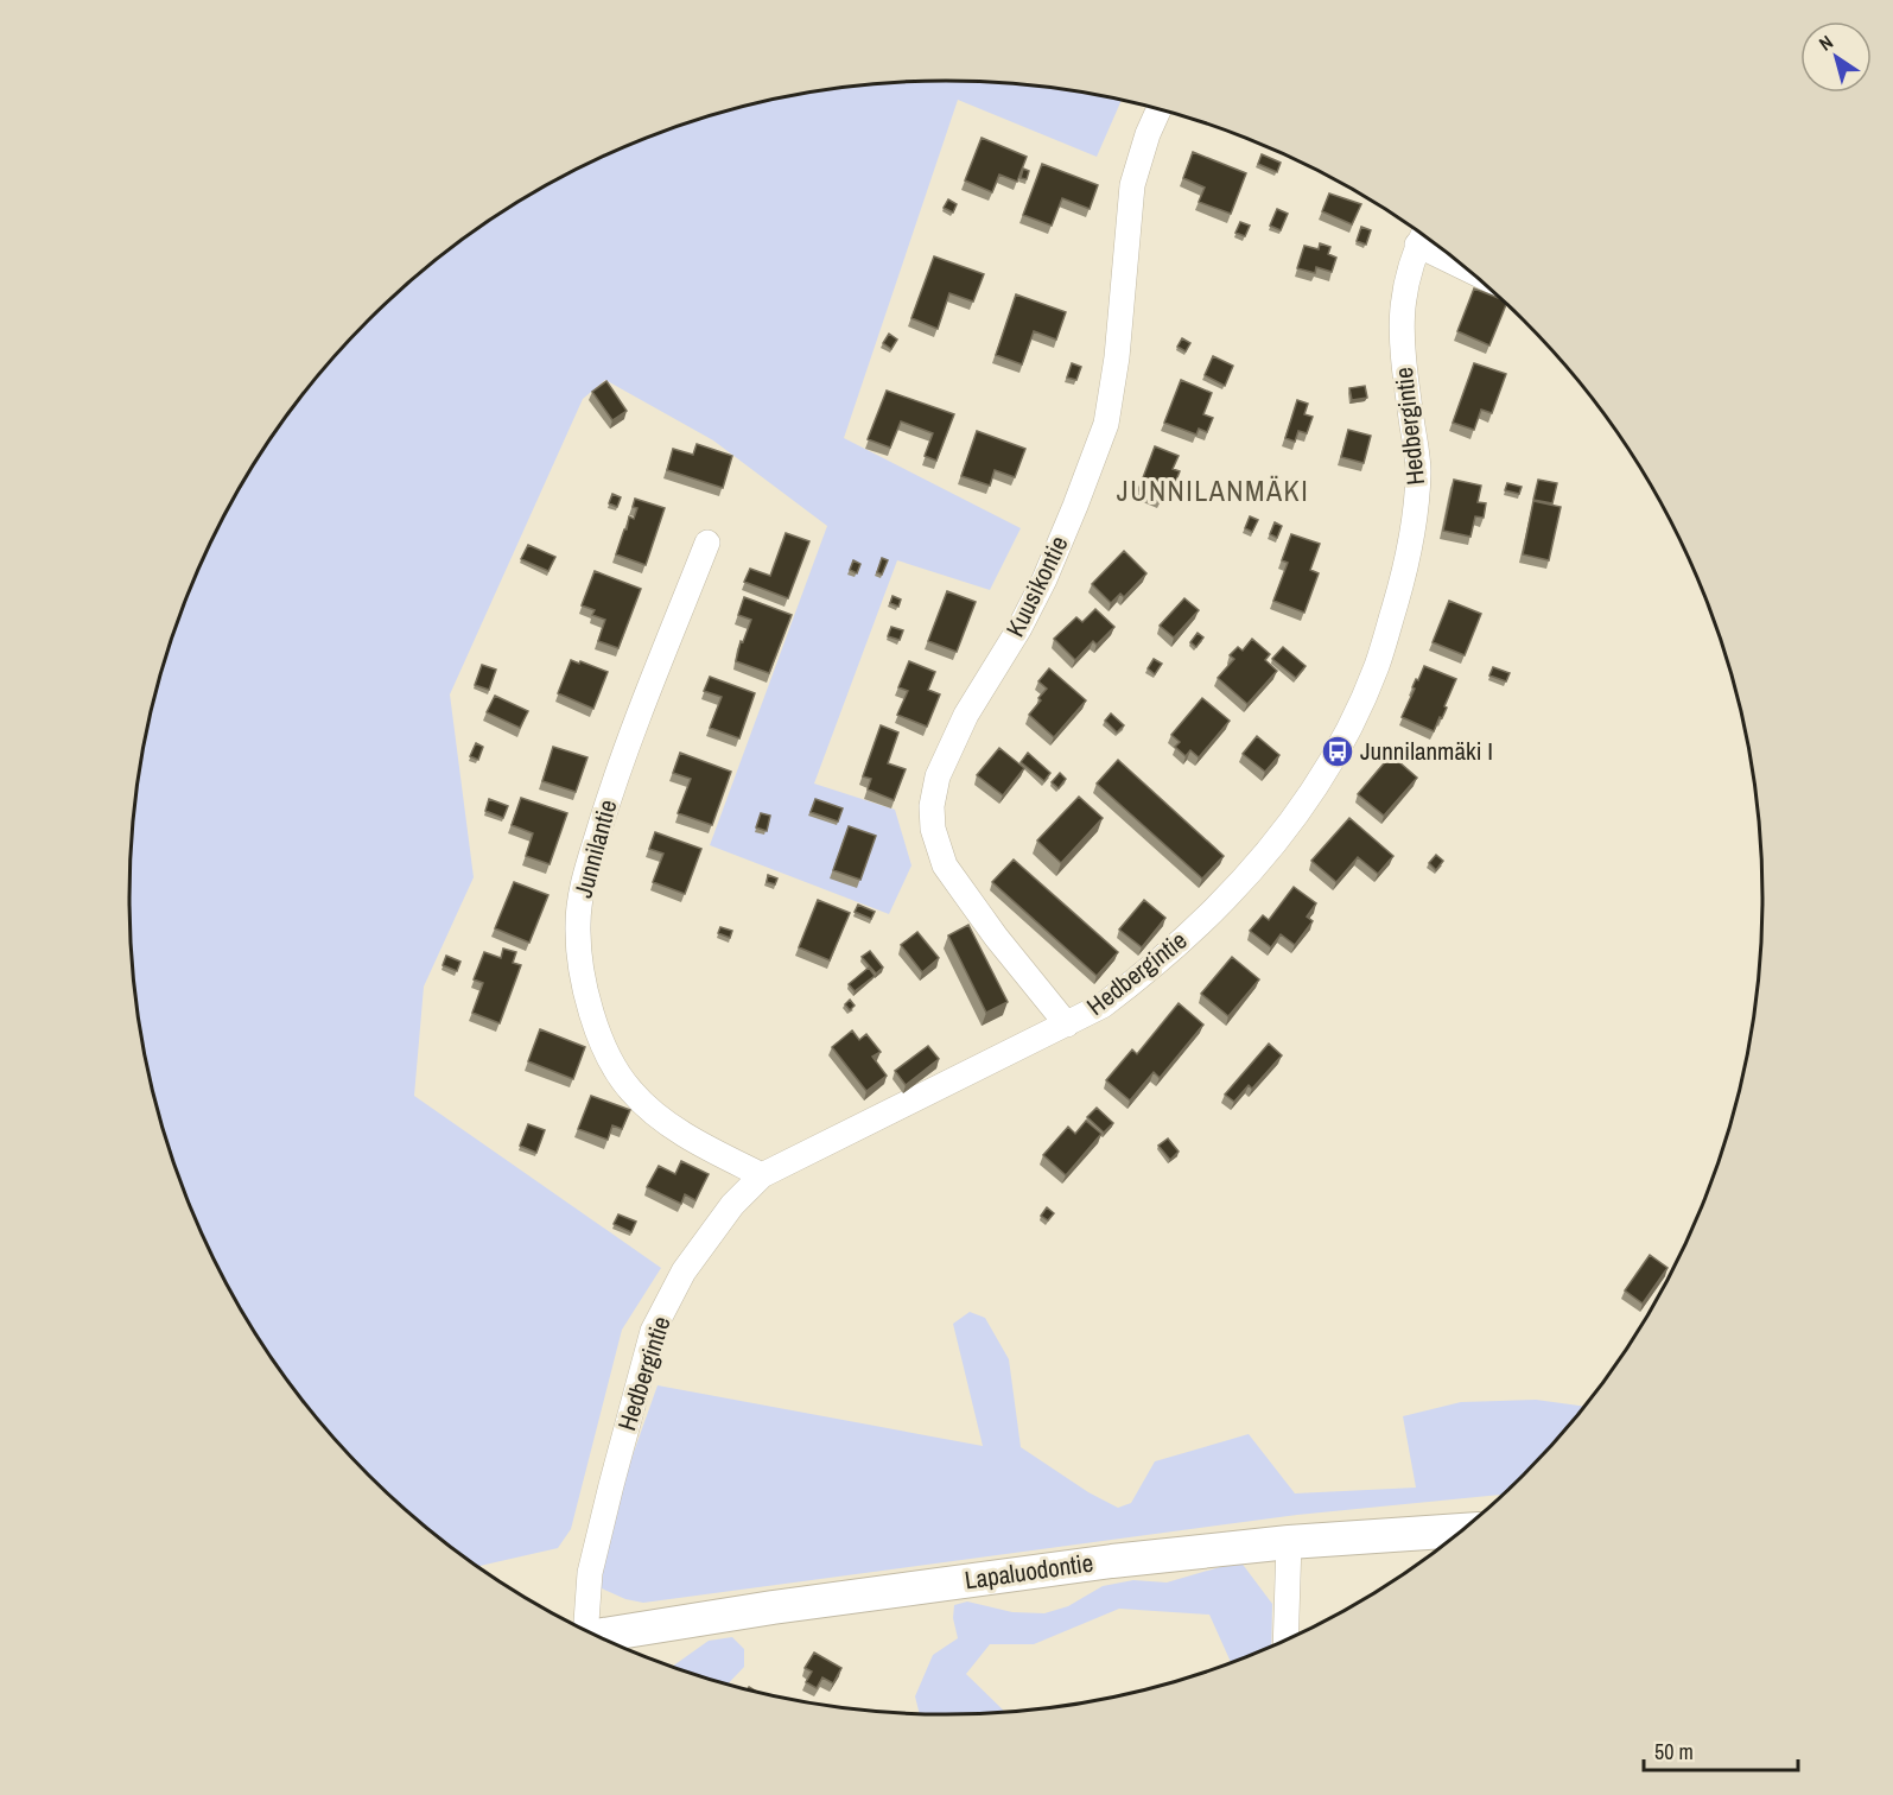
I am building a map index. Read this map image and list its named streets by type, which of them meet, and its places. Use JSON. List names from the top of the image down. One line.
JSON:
{"streets":{"main road":["Lapaluodontie"],"street":["Hedbergintie","Kuusikontie","Junnilantie"]},"crossings":[["Hedbergintie","Kuusikontie"],["Hedbergintie","Junnilantie"]],"districts":["JUNNILANMÄKI"],"places":{"bus stop":["Junnilanmäki I"]},"scale_bar":"50 m","north":"top left"}
